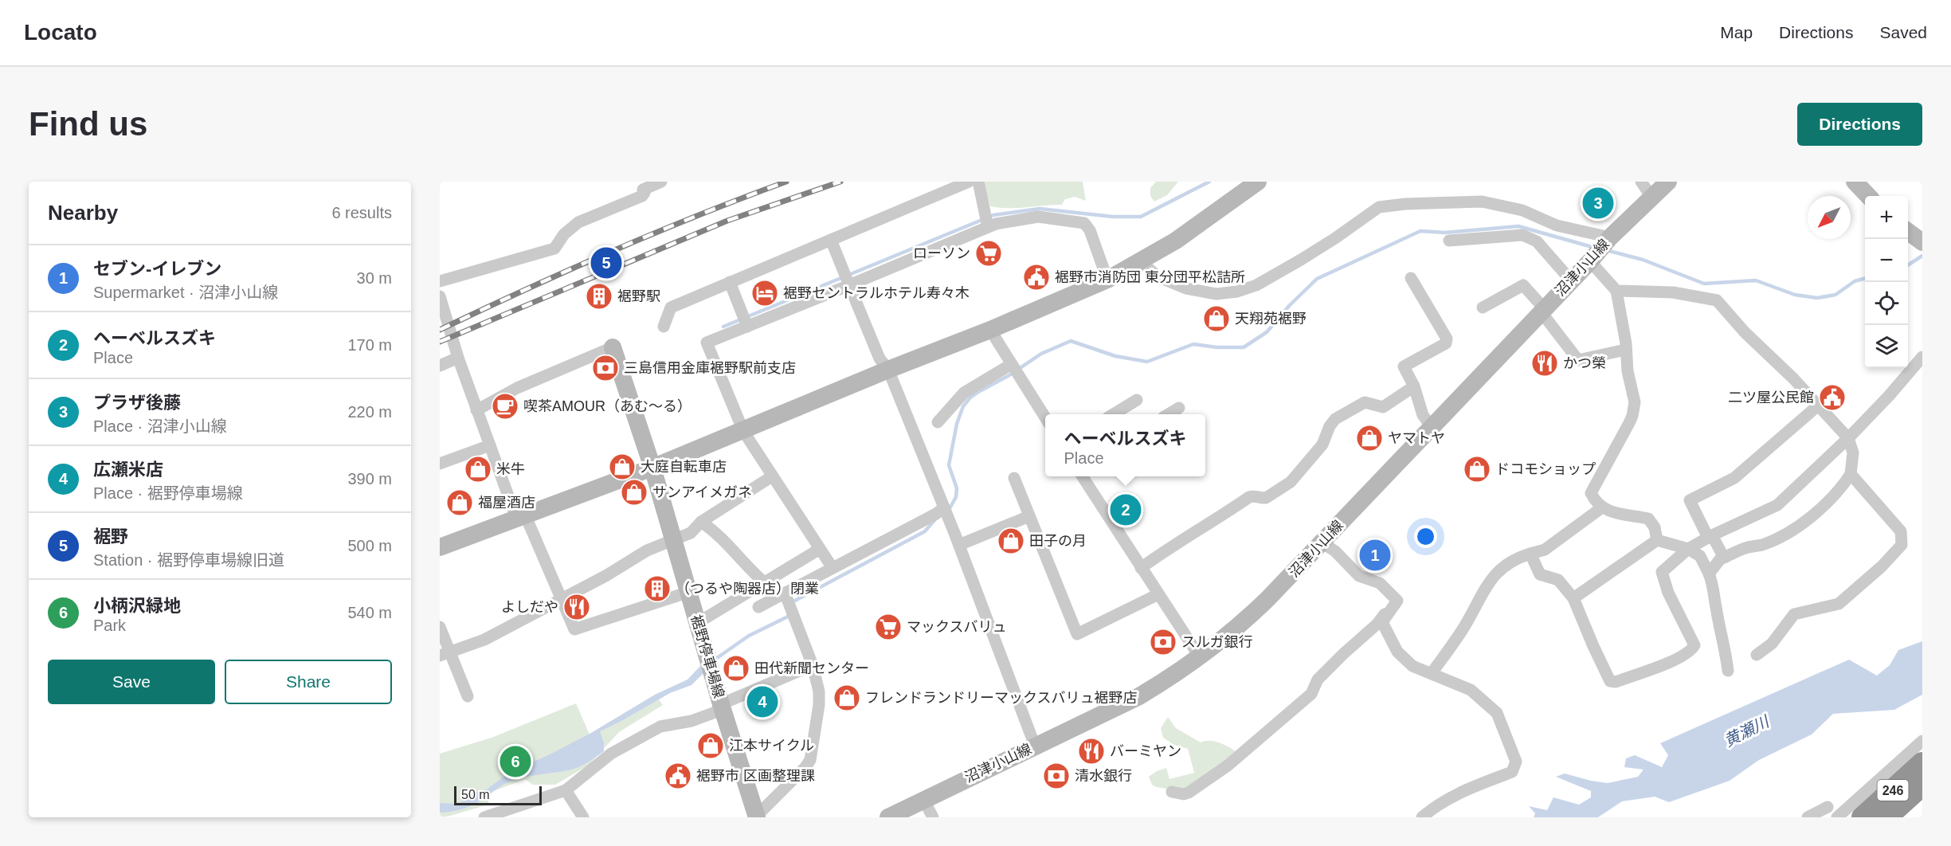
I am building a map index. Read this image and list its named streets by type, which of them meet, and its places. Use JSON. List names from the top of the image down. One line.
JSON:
{"streets":{"highway":["246"],"main road":["沼津小山線","裾野停車場線"]},"water":["黄瀬川"],"places":{"supermarket":["ローソン","マックスバリュ"],"public building":["裾野市消防団 東分団平松詰所","二ツ屋公民館","裾野市 区画整理課"],"hotel":["裾野セントラルホテル寿々木"],"building":["裾野駅","（つるや陶器店）閉業"],"shop":["天翔苑裾野","ヤマトヤ","大庭自転車店","米牛","ドコモショップ","サンアイメガネ","福屋酒店","田子の月","田代新聞センター","フレンドランドリーマックスバリュ裾野店","江本サイクル"],"restaurant":["かつ榮","よしだや","バーミヤン"],"bank":["三島信用金庫裾野駅前支店","スルガ銀行","清水銀行"],"cafe":["喫茶AMOUR（あむ〜る）"]},"scale_bar":"50 m","north":"bottom left","page":{"header":"Locato","nav":["Map","Directions","Saved"],"buttons":["Directions",["Save","Share"]],"title":"Find us","heading":["Nearby","6 results"],"pins":["3","5","2","1","4","6"],"map_buttons":["+","−"],"list":[{"mark":"1","name":"セブン-イレブン","note":"Supermarket · 沼津小山線","value":"30 m"},{"mark":"2","name":"ヘーベルスズキ","note":"Place","value":"170 m"},{"mark":"3","name":"プラザ後藤","note":"Place · 沼津小山線","value":"220 m"},{"mark":"4","name":"広瀬米店","note":"Place · 裾野停車場線","value":"390 m"},{"mark":"5","name":"裾野","note":"Station · 裾野停車場線旧道","value":"500 m"},{"mark":"6","name":"小柄沢緑地","note":"Park","value":"540 m"}],"popup":["ヘーベルスズキ","Place"],"scale":"50 m"}}
